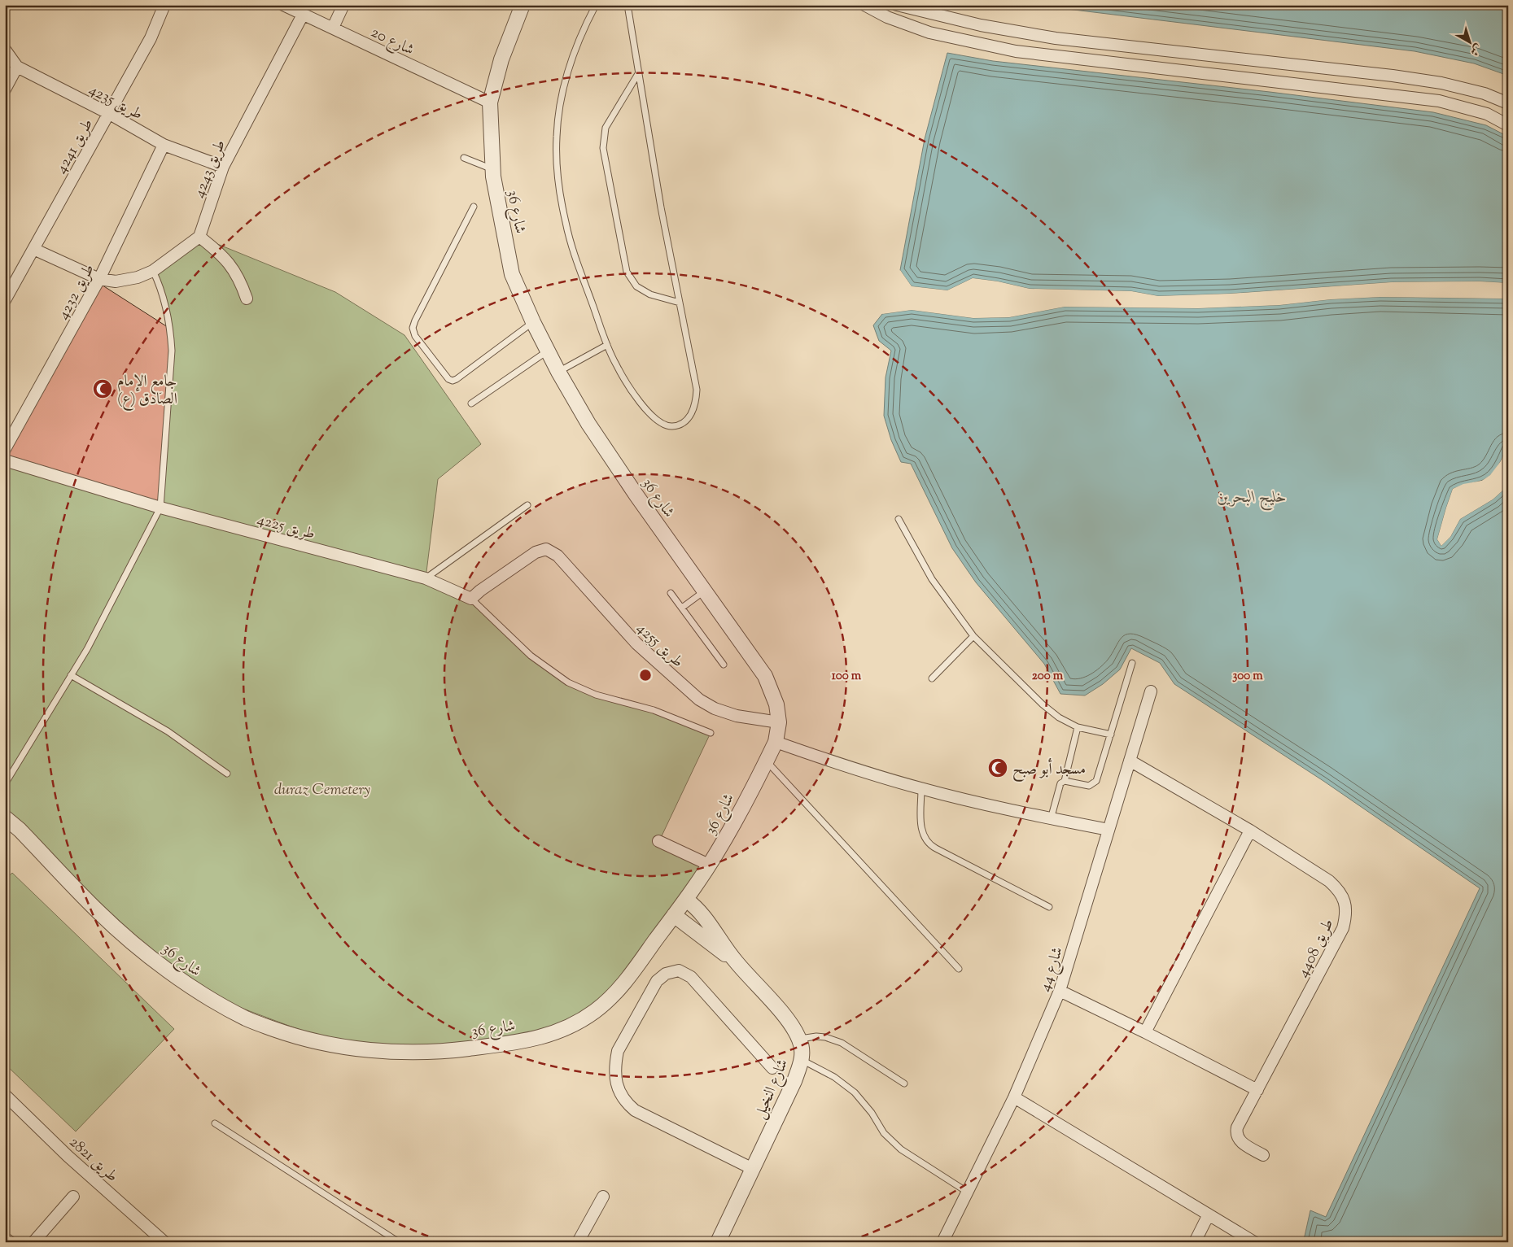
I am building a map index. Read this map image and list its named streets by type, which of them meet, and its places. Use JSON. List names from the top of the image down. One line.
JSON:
{"streets":{"street":["شارع 20","طريق 4235","طريق 4241","طريق 4243","شارع 36","طريق 4232","طريق 4225","طريق 4255","طريق 4408","شارع 44","شارع النخيل","طريق 2821"]},"crossings":[["شارع 20","طريق 4243"],["شارع 20","شارع 36"],["طريق 4235","طريق 4241"],["طريق 4235","طريق 4243"],["طريق 4235","طريق 4232"],["شارع 36","طريق 4255"],["شارع 36","شارع النخيل"],["طريق 4225","طريق 4255"],["طريق 4408","شارع 44"]],"water":["خليج البحرين"],"parks":["duraz Cemetery"],"places":{"mosque":["جامع الإمام الصادق (ع)","مسجد أبو صبح"]},"north":"bottom right","rings":["100 m","200 m","300 m"]}
